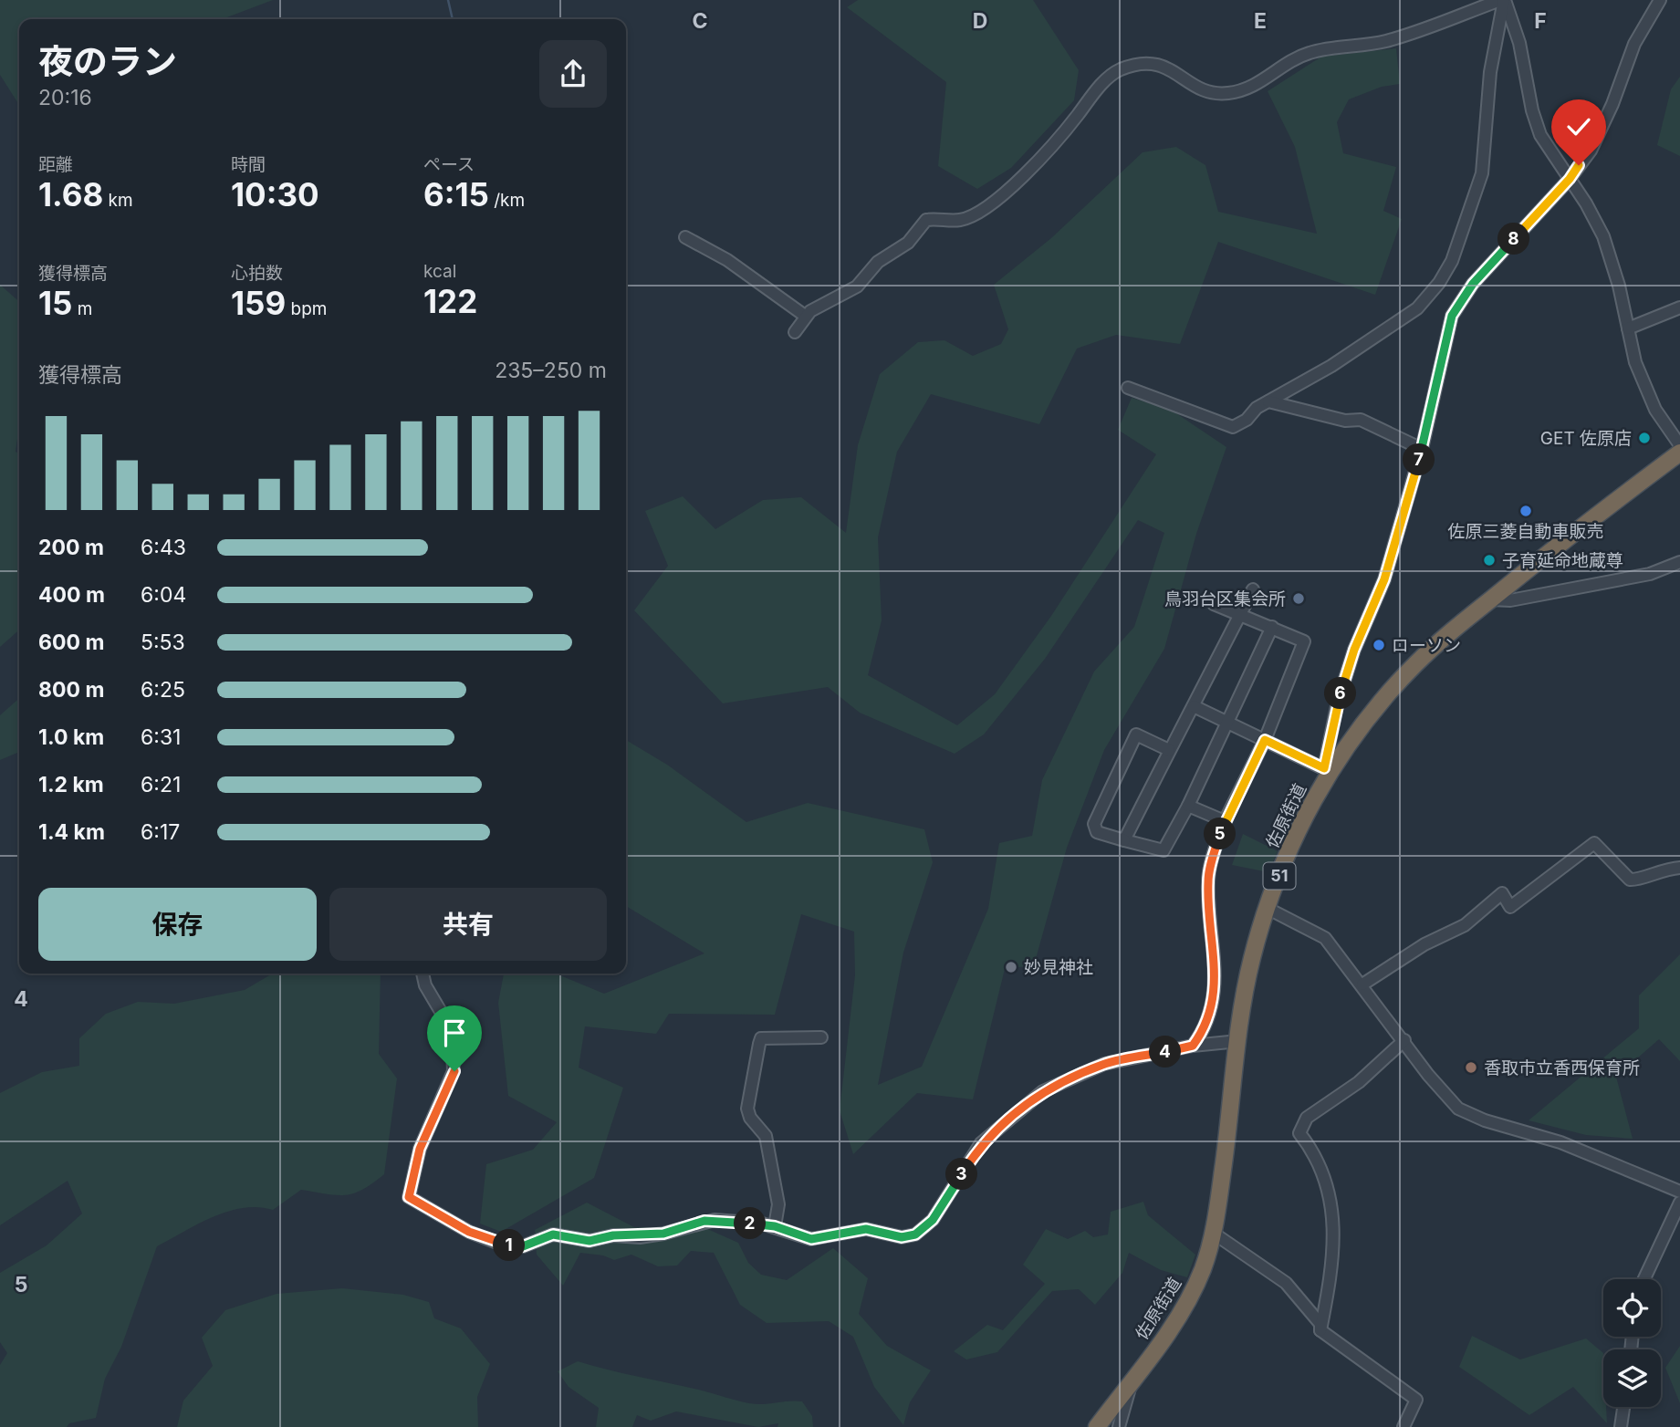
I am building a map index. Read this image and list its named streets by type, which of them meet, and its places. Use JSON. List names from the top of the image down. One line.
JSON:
{"streets":{"highway":["佐原街道","51"]},"places":["GET 佐原店","佐原三菱自動車販売","子育延命地蔵尊","鳥羽台区集会所","ローソン","妙見神社","香取市立香西保育所"],"page":{"heading":["夜のラン","20:16"],"stats":[["距離","1.68 km"],["時間","10:30"],["ペース","6:15 /km"],["獲得標高","15 m"],["心拍数","159 bpm"],["kcal","122"]],"pins":["8","7","6","5","4","3","2","1"],"chart":["獲得標高","235–250 m"],"list":[{"name":"200 m","note":"6:43"},{"name":"400 m","note":"6:04"},{"name":"600 m","note":"5:53"},{"name":"800 m","note":"6:25"},{"name":"1.0 km","note":"6:31"},{"name":"1.2 km","note":"6:21"},{"name":"1.4 km","note":"6:17"}],"buttons":["保存","共有"]},"grid":{"columns":["C","D","E","F"],"rows":["4","5"]}}
